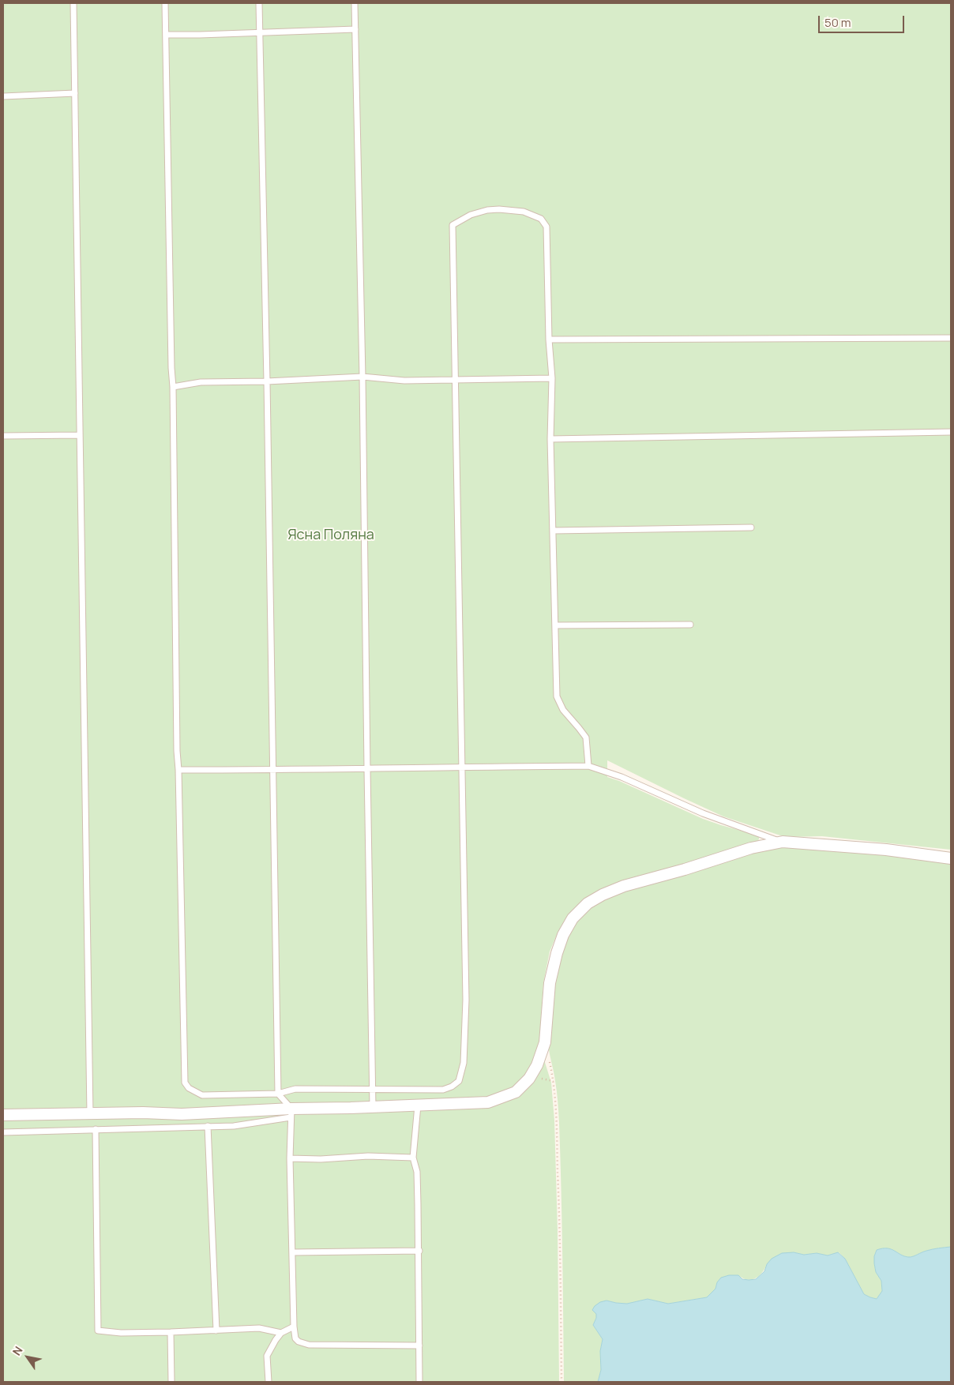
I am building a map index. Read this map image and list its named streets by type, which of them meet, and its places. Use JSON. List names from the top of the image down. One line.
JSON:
{"parks":["Ясна Поляна"],"scale_bar":"50 m","north":"top left"}
